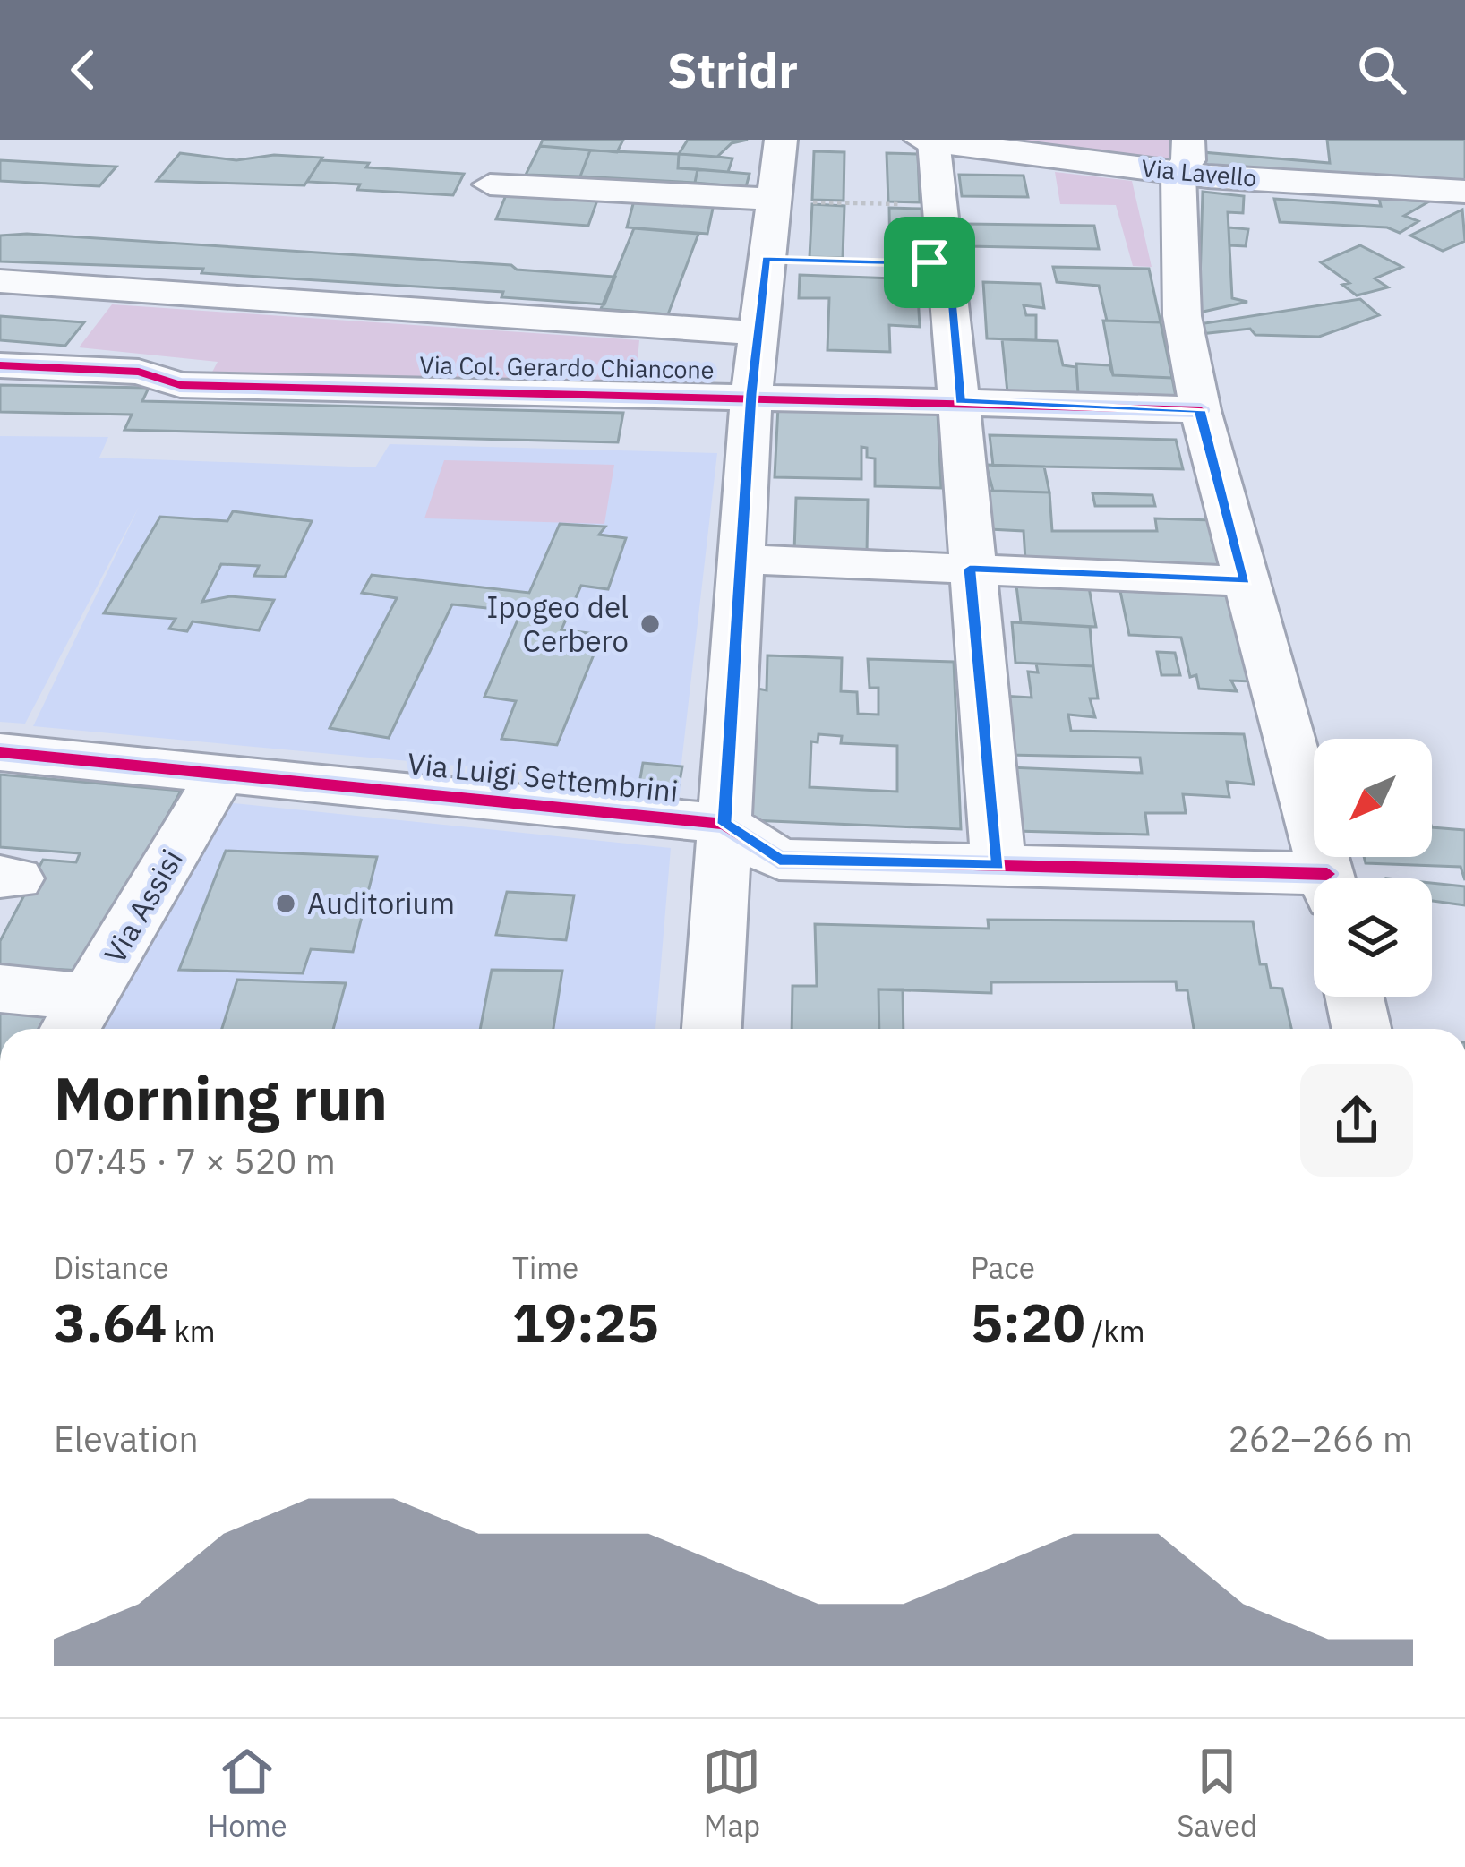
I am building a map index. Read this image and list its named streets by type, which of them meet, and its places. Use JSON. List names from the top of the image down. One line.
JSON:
{"streets":{"street":["Via Lavello","Via Col. Gerardo Chiancone","Via Luigi Settembrini","Via Assisi"]},"crossings":[["Via Luigi Settembrini","Via Assisi"]],"places":["Ipogeo del Cerbero","Auditorium"],"north":"bottom left","page":{"header":"Stridr","heading":["Morning run","07:45 · 7 × 520 m"],"stats":[["Distance","3.64 km"],["Time","19:25"],["Pace","5:20 /km"]],"chart":["Elevation","262–266 m"],"tabs":["Home","Map","Saved"]}}
